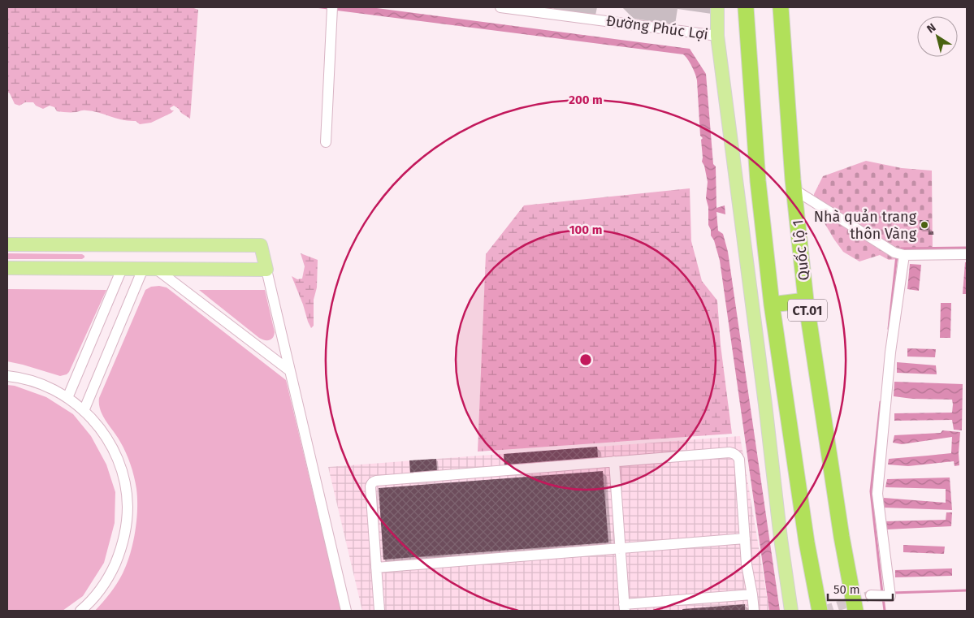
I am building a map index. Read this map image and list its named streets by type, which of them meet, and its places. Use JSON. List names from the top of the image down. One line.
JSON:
{"streets":{"highway":["Quốc lộ 1","CT.01"],"street":["Đường Phúc Lợi"]},"places":["Nhà quản trang thôn Vàng"],"scale_bar":"50 m","north":"top left","rings":["200 m","100 m"]}
